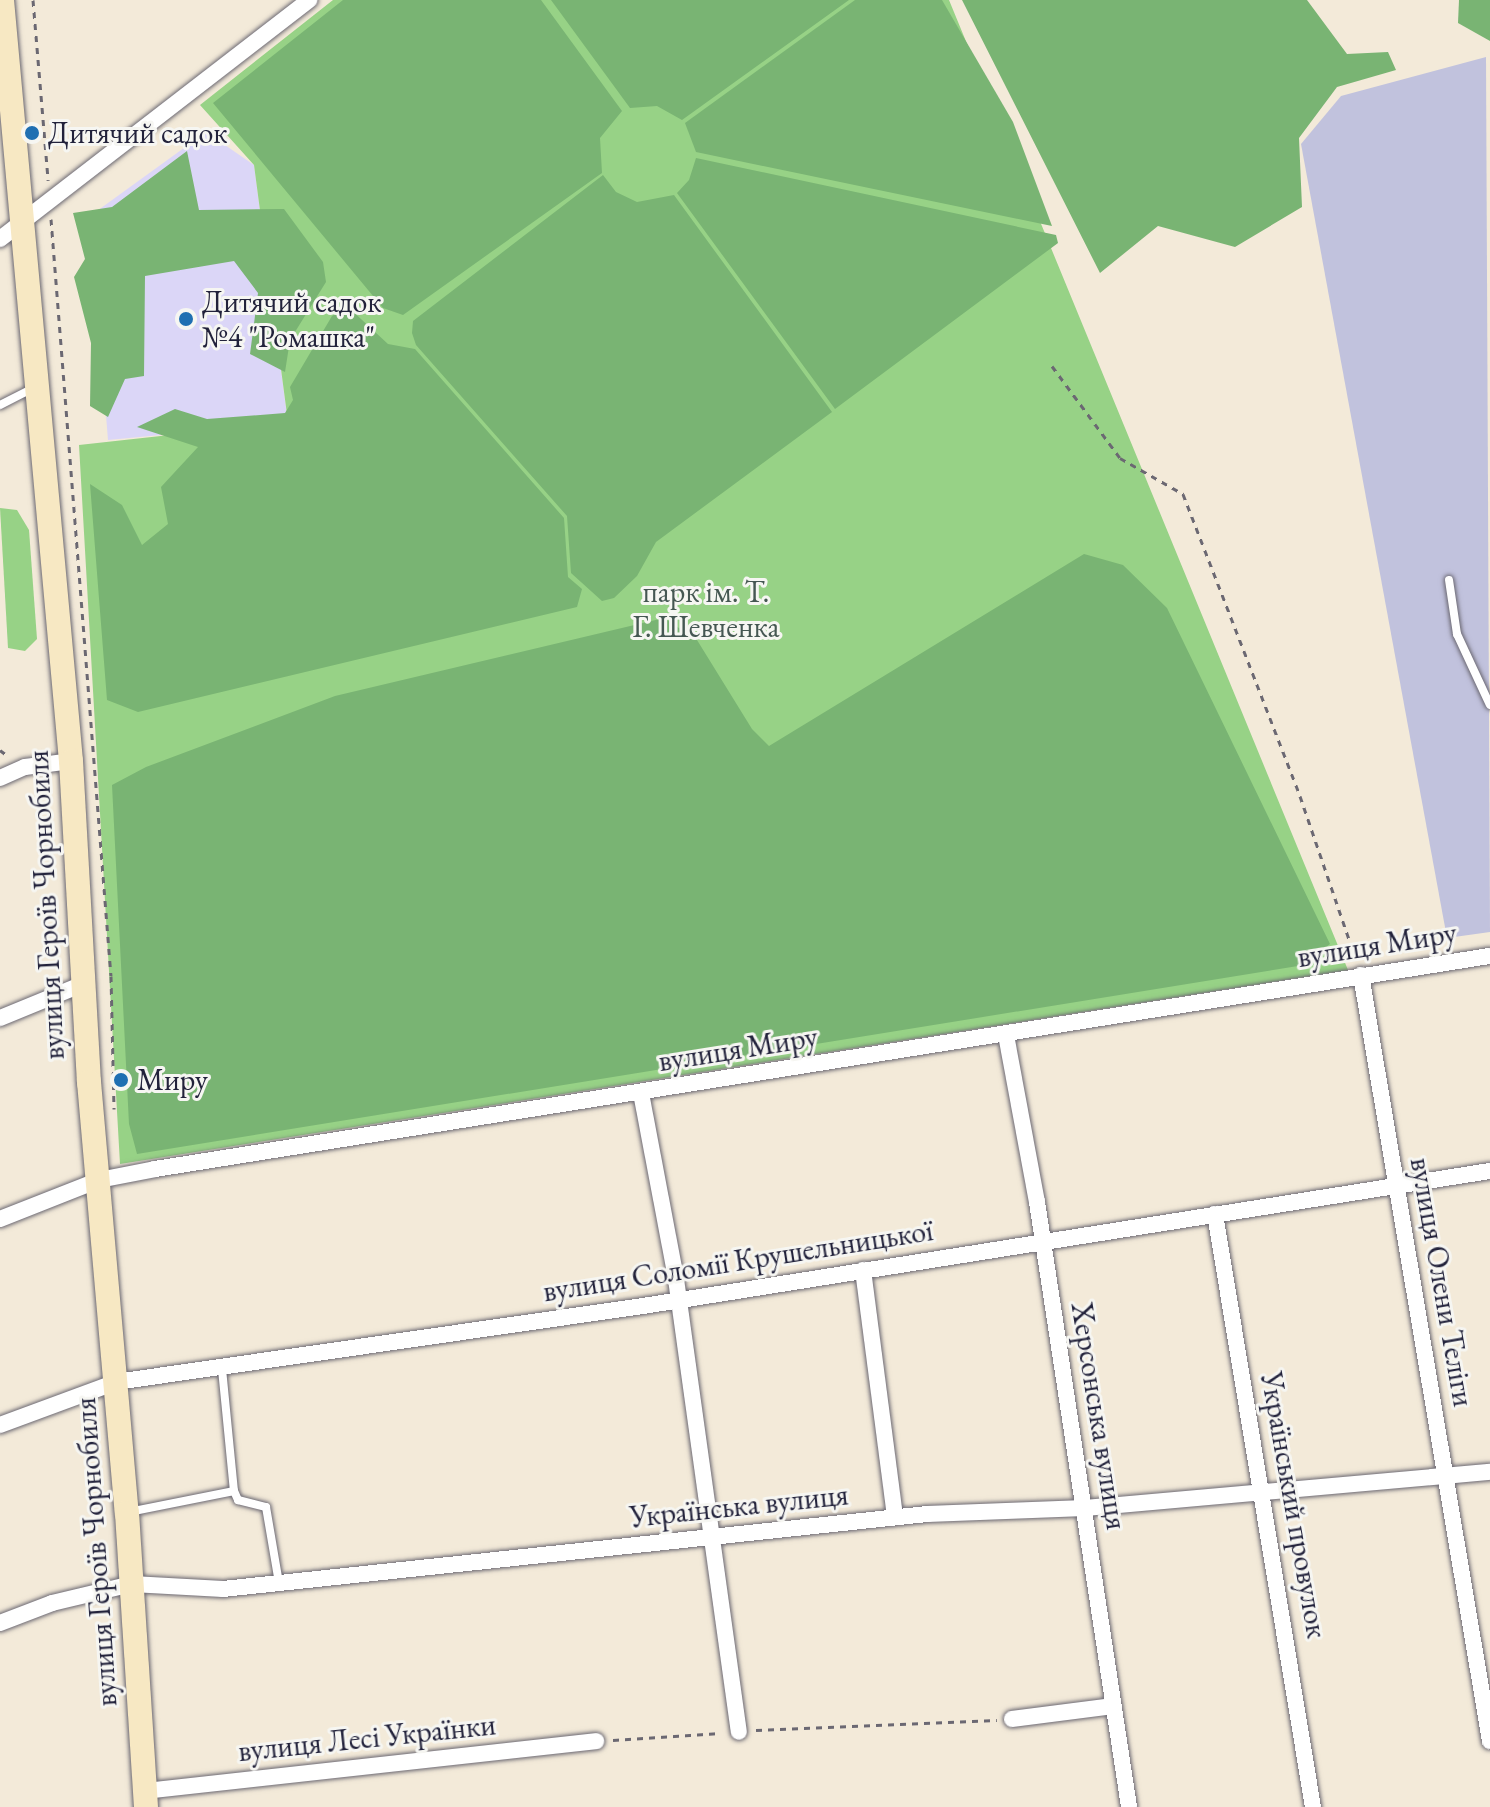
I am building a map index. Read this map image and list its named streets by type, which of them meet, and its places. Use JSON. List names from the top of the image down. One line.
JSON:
{"streets":{"street":["вулиця Героїв Чорнобиля","вулиця Миру","вулиця Соломії Крушельницької","вулиця Олени Теліги","Херсонська вулиця","Український провулок","Українська вулиця","вулиця Лесі Українки"]},"crossings":[["вулиця Героїв Чорнобиля","вулиця Миру"],["вулиця Героїв Чорнобиля","вулиця Соломії Крушельницької"],["вулиця Героїв Чорнобиля","Українська вулиця"],["вулиця Героїв Чорнобиля","вулиця Лесі Українки"],["вулиця Миру","вулиця Олени Теліги"],["вулиця Миру","Херсонська вулиця"],["вулиця Соломії Крушельницької","вулиця Олени Теліги"],["вулиця Соломії Крушельницької","Херсонська вулиця"],["вулиця Соломії Крушельницької","Український провулок"],["вулиця Олени Теліги","Українська вулиця"],["Херсонська вулиця","Українська вулиця"],["Український провулок","Українська вулиця"]],"parks":["парк ім. Т. Г. Шевченка"],"places":["Дитячий садок","Дитячий садок №4 \"Ромашка\"","Миру"]}
